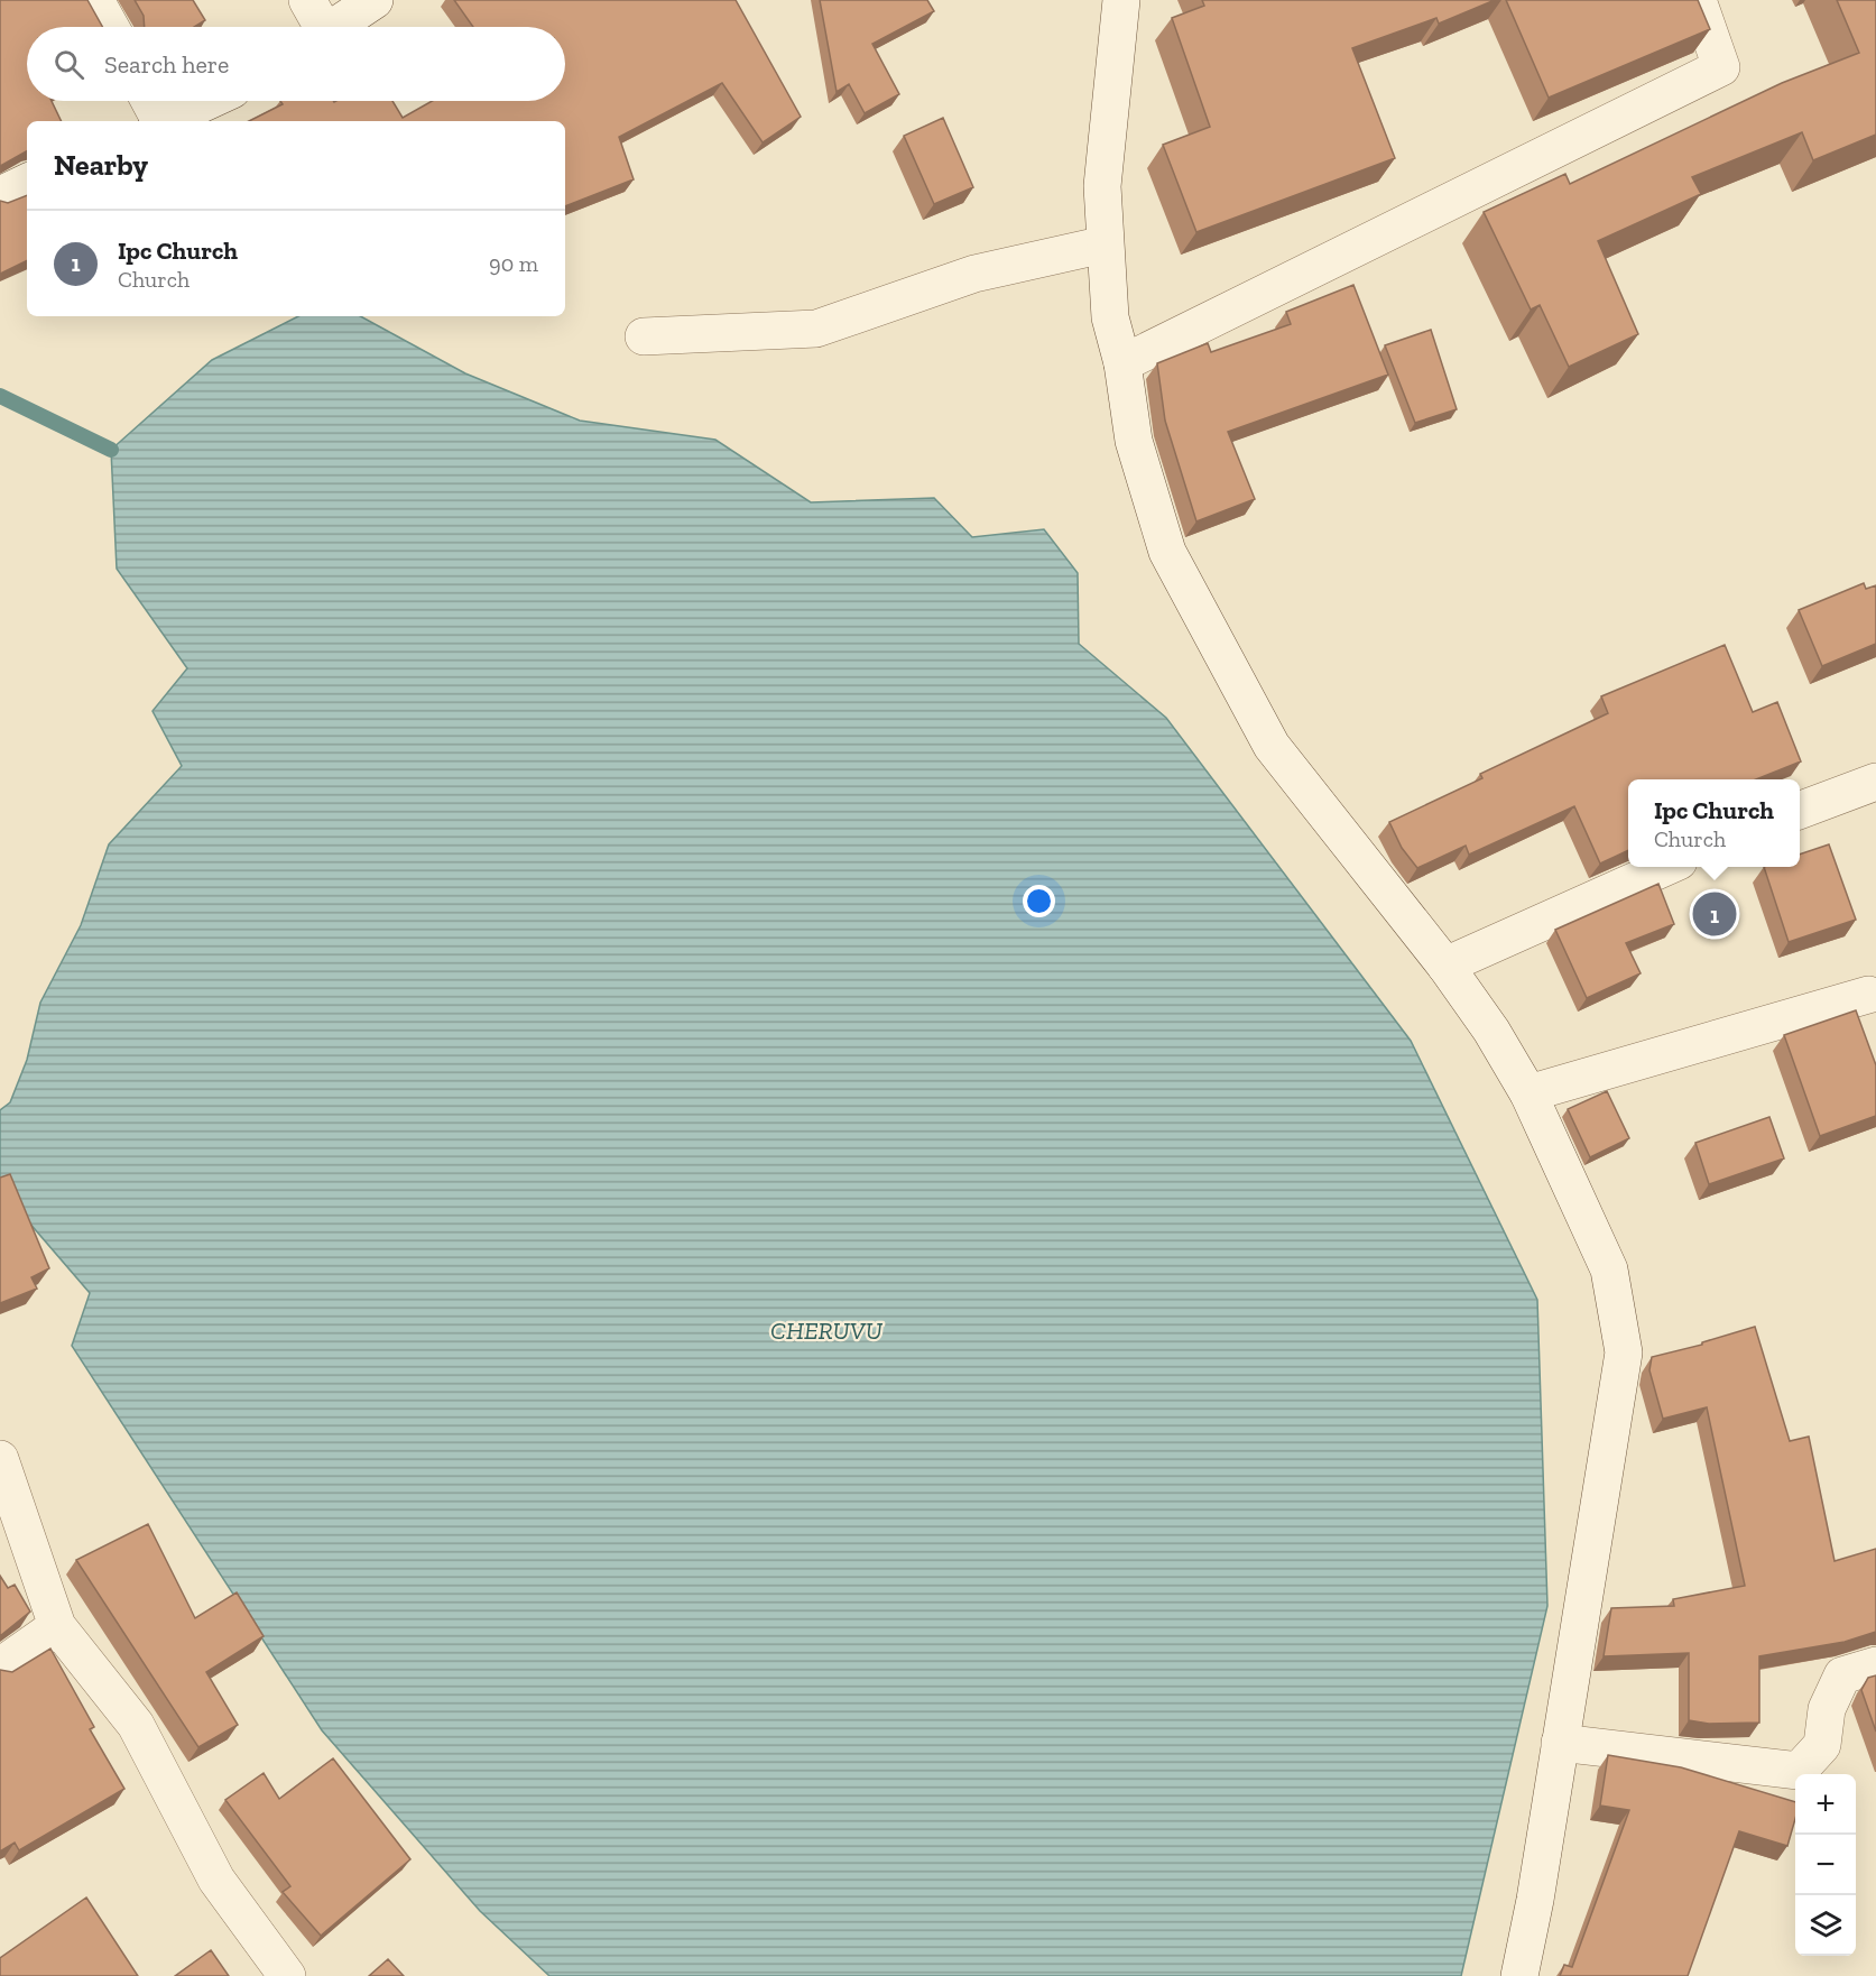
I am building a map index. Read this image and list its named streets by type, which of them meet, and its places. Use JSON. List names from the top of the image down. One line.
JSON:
{"water":["CHERUVU"],"page":{"search":"Search here","heading":"Nearby","list":[{"mark":"1","name":"Ipc Church","note":"Church","value":"90 m"}],"popup":["Ipc Church","Church"],"pins":"1","map_buttons":["+","−"]}}
